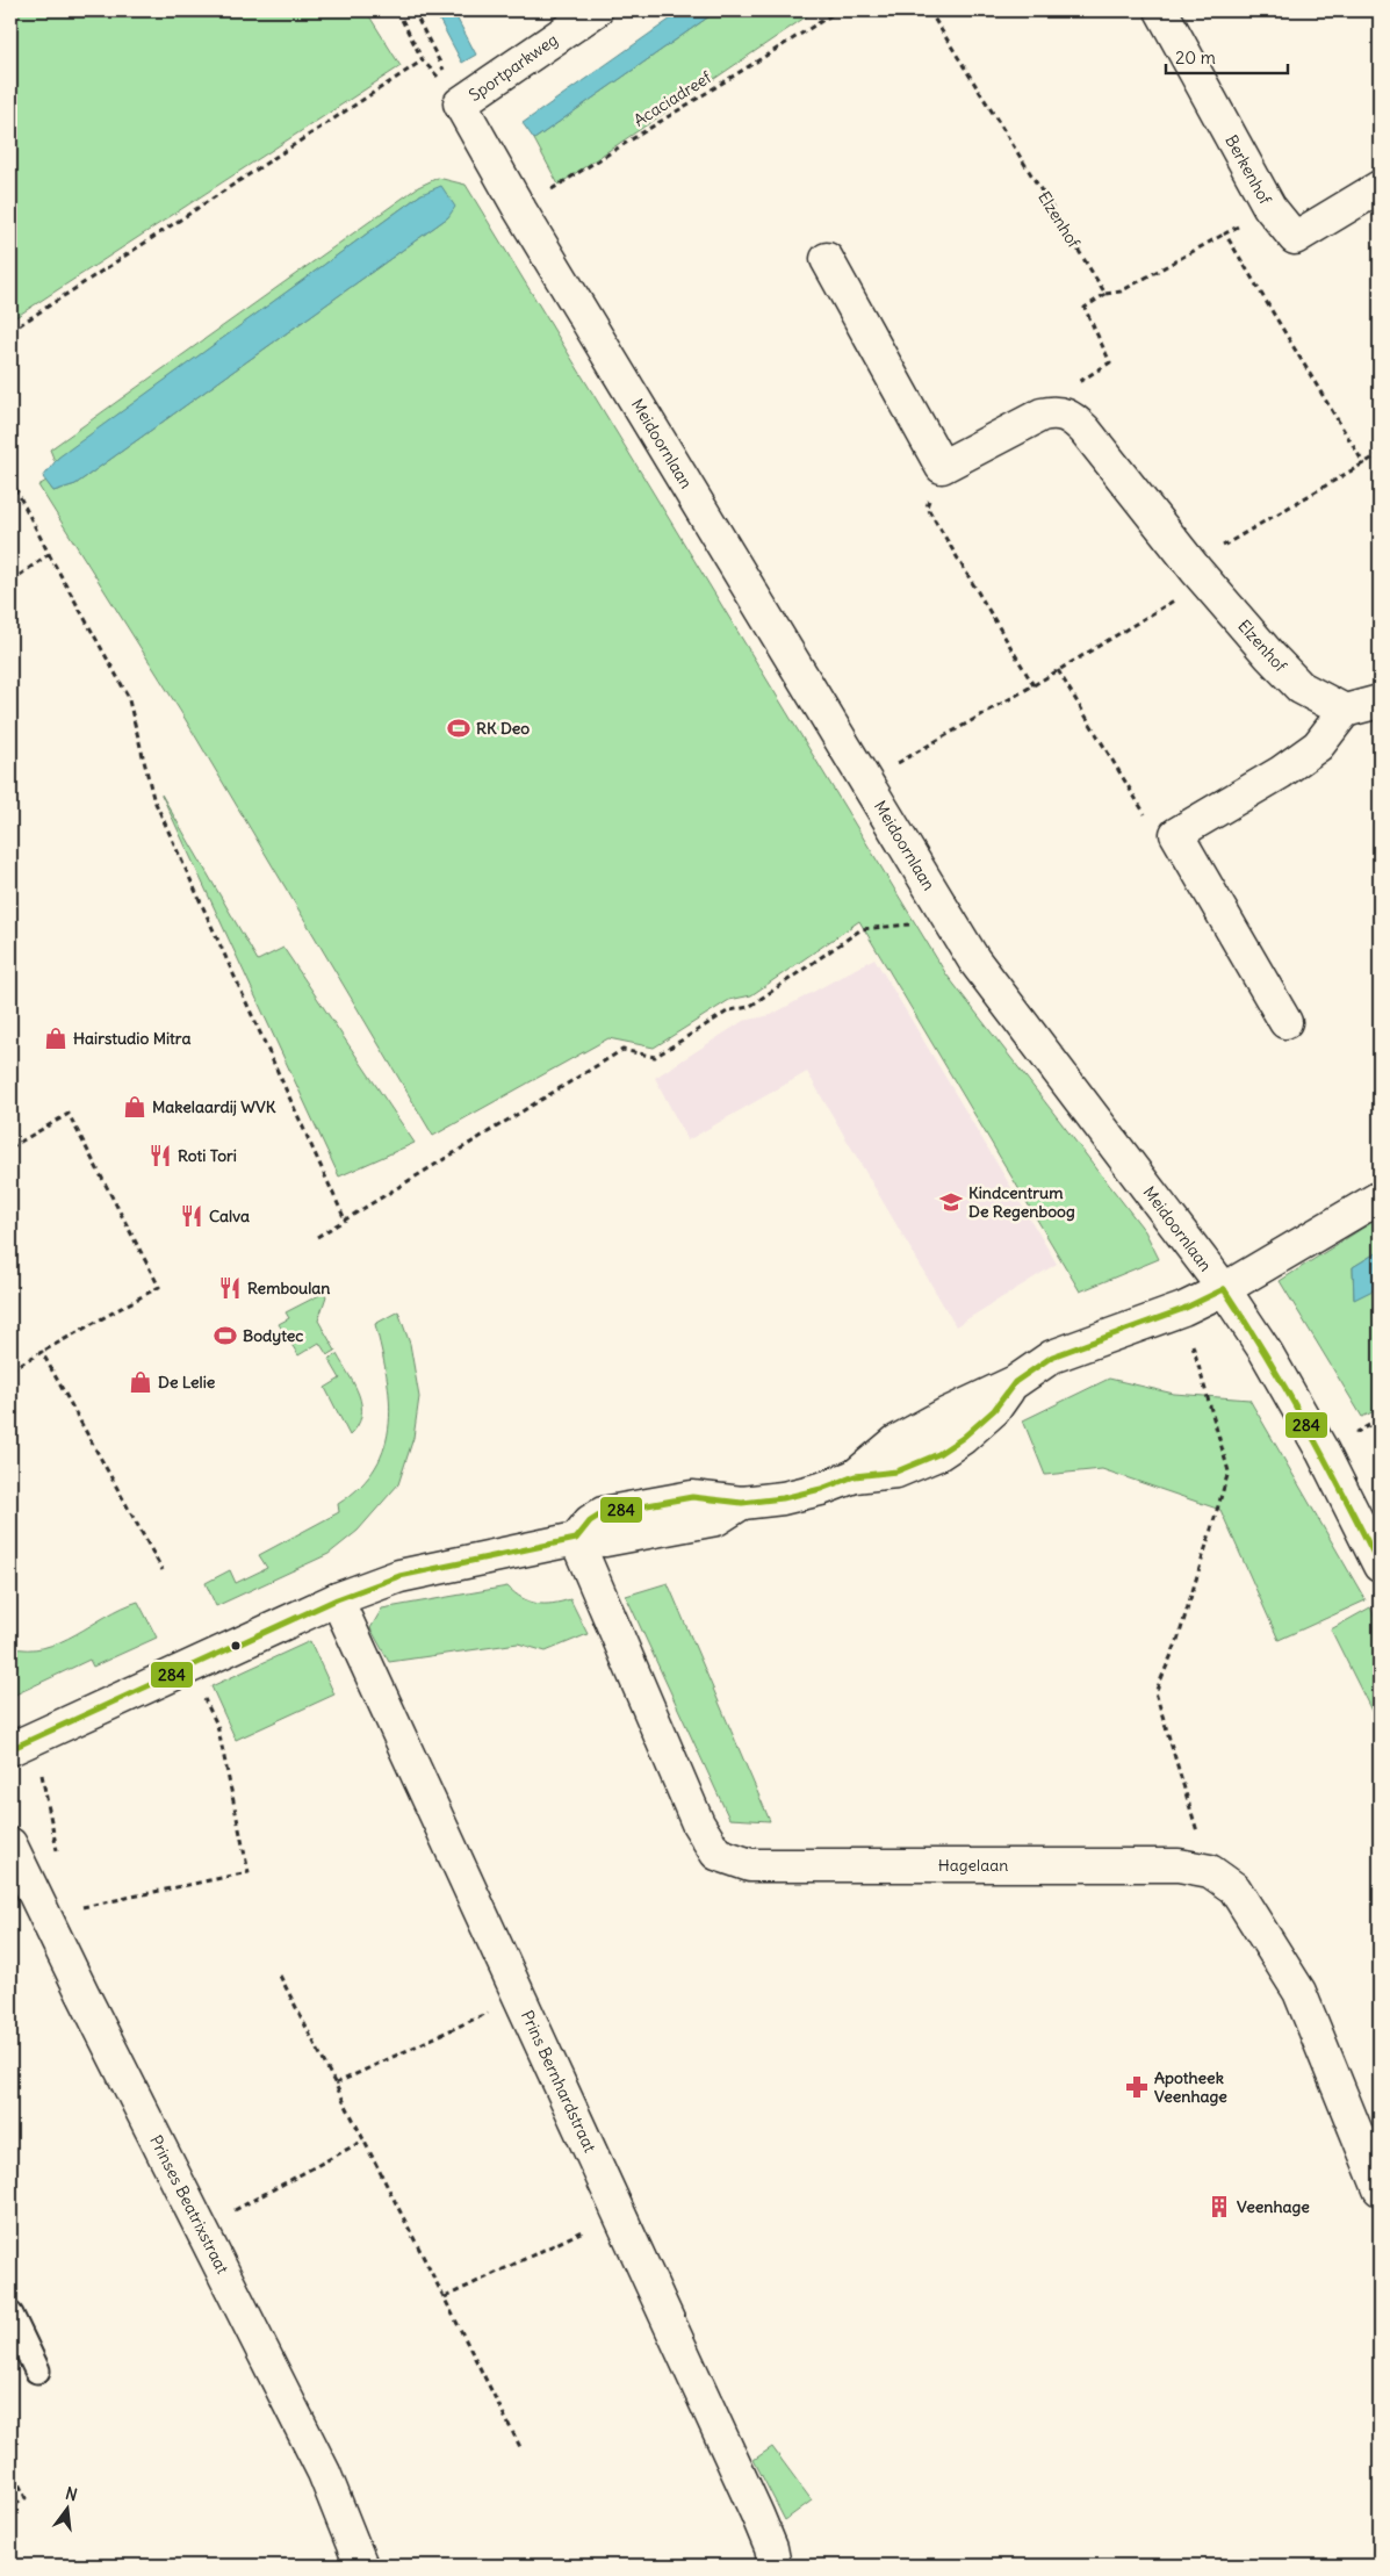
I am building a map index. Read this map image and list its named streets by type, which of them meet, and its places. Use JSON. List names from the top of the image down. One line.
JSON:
{"streets":{"street":["Sportparkweg","Berkenhof","Elzenhof","Meidoornlaan","Hagelaan","Prins Bernhardstraat","Prinses Beatrixstraat"],"path":["Acaciadreef"]},"crossings":[["Sportparkweg","Meidoornlaan"],["Acaciadreef","Meidoornlaan"]],"places":{"sports":["RK Deo","Bodytec"],"shop":["Hairstudio Mitra","Makelaardij WVK","De Lelie"],"restaurant":["Roti Tori","Calva","Remboulan"],"school or university":["Kindcentrum De Regenboog"],"pharmacy":["Apotheek Veenhage"],"building":["Veenhage"]},"lines":["transit line 284"],"scale_bar":"20 m","north":"top"}
